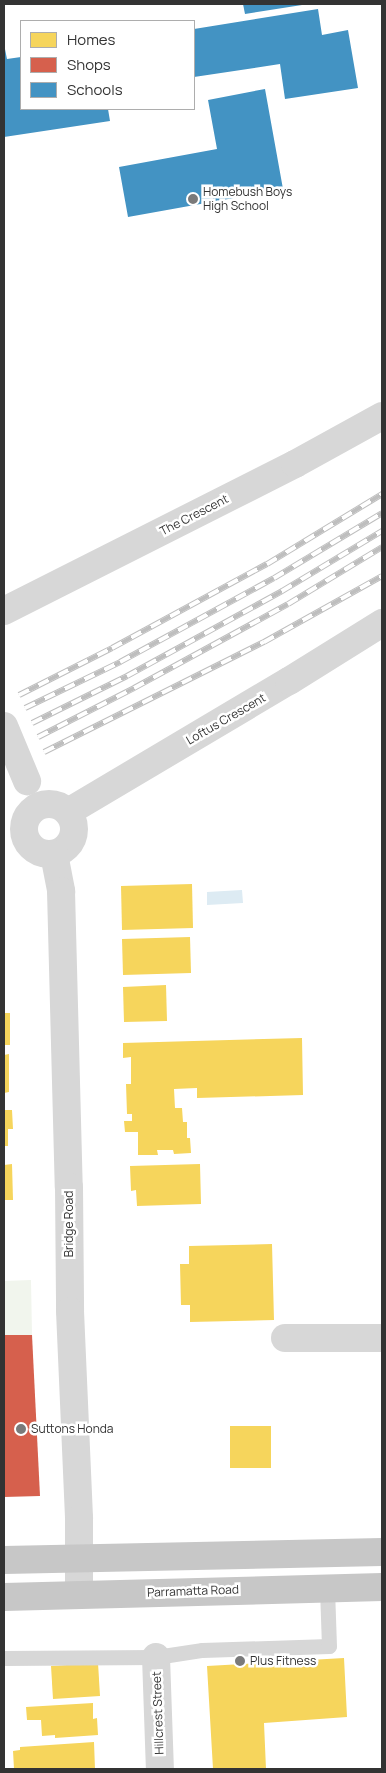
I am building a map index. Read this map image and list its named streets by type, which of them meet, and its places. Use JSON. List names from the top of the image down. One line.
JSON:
{"streets":{"highway":["Parramatta Road"],"street":["The Crescent","Loftus Crescent","Bridge Road","Hillcrest Street"]},"crossings":[["Loftus Crescent","Bridge Road"],["Bridge Road","Parramatta Road"]],"places":["Homebush Boys High School","Suttons Honda","Plus Fitness"],"legend":["Homes","Shops","Schools"]}
